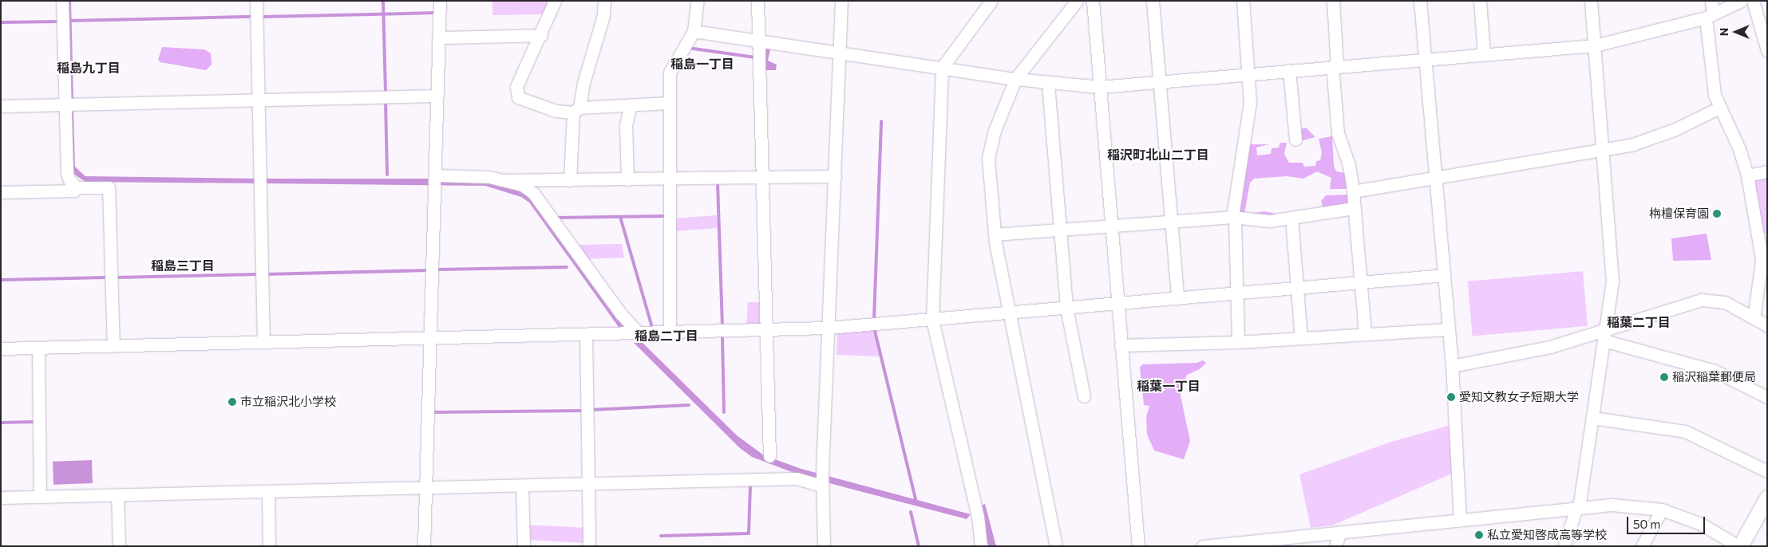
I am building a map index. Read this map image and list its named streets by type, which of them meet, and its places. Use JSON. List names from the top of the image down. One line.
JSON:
{"districts":["稲島一丁目","稲島九丁目","稲沢町北山二丁目","稲島三丁目","稲葉二丁目","稲島二丁目","稲葉一丁目"],"places":["栴檀保育園","稲沢稲葉郵便局","愛知文教女子短期大学","市立稲沢北小学校","私立愛知啓成高等学校"],"scale_bar":"50 m","north":"left"}
